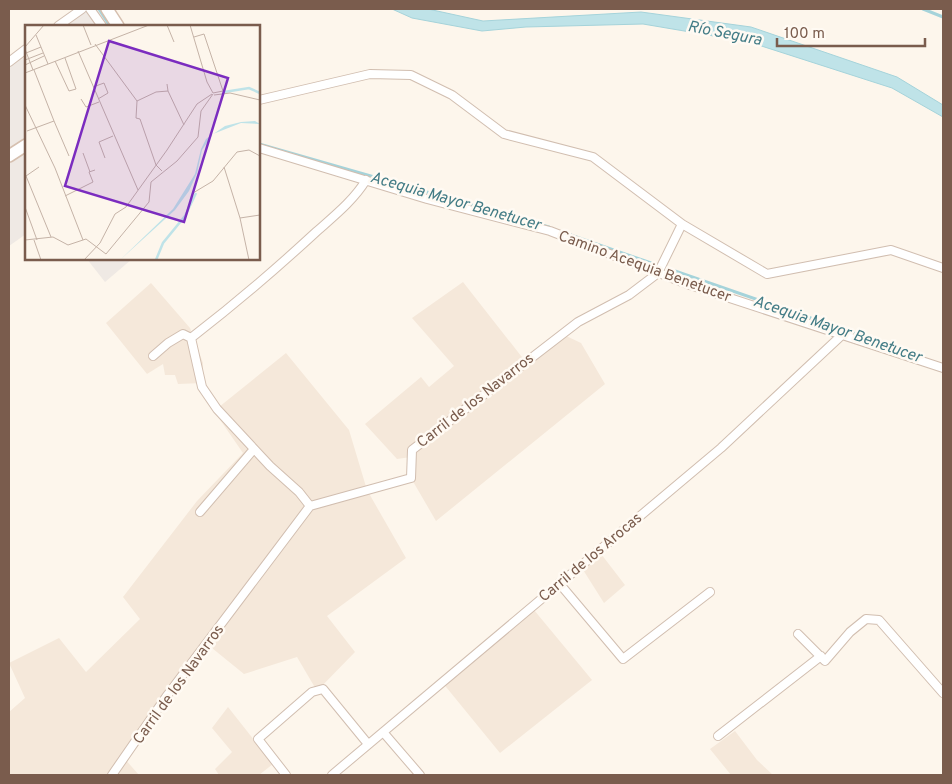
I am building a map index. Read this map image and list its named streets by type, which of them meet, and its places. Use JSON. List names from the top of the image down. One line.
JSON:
{"streets":{"street":["Camino Acequia Benetucer","Carril de los Navarros","Carril de los Arocas"]},"crossings":[["Camino Acequia Benetucer","Carril de los Navarros"],["Camino Acequia Benetucer","Carril de los Arocas"]],"water":["Río Segura","Acequia Mayor Benetucer"],"scale_bar":"100 m"}
